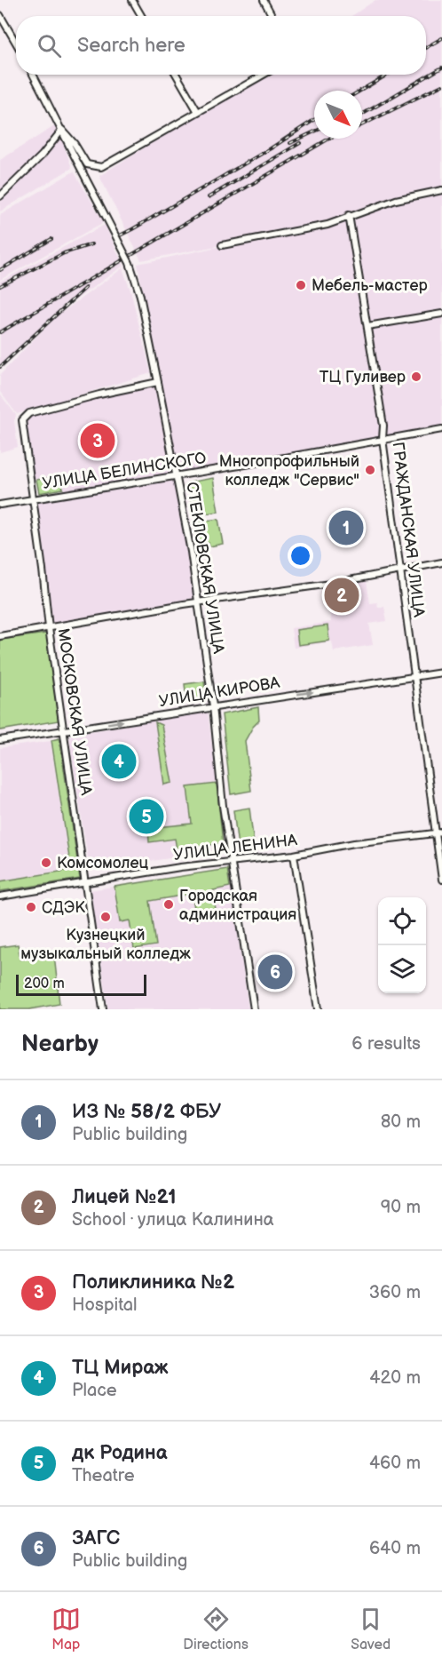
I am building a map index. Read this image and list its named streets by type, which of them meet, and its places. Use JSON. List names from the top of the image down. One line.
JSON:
{"streets":{"street":["УЛИЦА БЕЛИНСКОГО","ГРАЖДАНСКАЯ УЛИЦА","СТЕКЛОВСКАЯ УЛИЦА","УЛИЦА КИРОВА","МОСКОВСКАЯ УЛИЦА","УЛИЦА ЛЕНИНА"]},"crossings":[["УЛИЦА БЕЛИНСКОГО","ГРАЖДАНСКАЯ УЛИЦА"],["УЛИЦА БЕЛИНСКОГО","СТЕКЛОВСКАЯ УЛИЦА"],["УЛИЦА БЕЛИНСКОГО","МОСКОВСКАЯ УЛИЦА"],["ГРАЖДАНСКАЯ УЛИЦА","УЛИЦА КИРОВА"],["ГРАЖДАНСКАЯ УЛИЦА","УЛИЦА ЛЕНИНА"],["СТЕКЛОВСКАЯ УЛИЦА","УЛИЦА КИРОВА"],["СТЕКЛОВСКАЯ УЛИЦА","МОСКОВСКАЯ УЛИЦА"],["СТЕКЛОВСКАЯ УЛИЦА","УЛИЦА ЛЕНИНА"],["УЛИЦА КИРОВА","МОСКОВСКАЯ УЛИЦА"],["МОСКОВСКАЯ УЛИЦА","УЛИЦА ЛЕНИНА"]],"one_way":["УЛИЦА КИРОВА"],"places":["Мебель-мастер","ТЦ Гуливер","Многопрофильный колледж \"Сервис\"","Комсомолец","Городская администрация","СДЭК","Кузнецкий музыкальный колледж"],"scale_bar":"200 m","north":"bottom right","page":{"search":"Search here","pins":["3","1","2","4","5","6"],"scale":"200 m","heading":["Nearby","6 results"],"list":[{"mark":"1","name":"ИЗ № 58/2 ФБУ","note":"Public building","value":"80 m"},{"mark":"2","name":"Лицей №21","note":"School · улица Калинина","value":"90 m"},{"mark":"3","name":"Поликлиника №2","note":"Hospital","value":"360 m"},{"mark":"4","name":"ТЦ Мираж","note":"Place","value":"420 m"},{"mark":"5","name":"дк Родина","note":"Theatre","value":"460 m"},{"mark":"6","name":"ЗАГС","note":"Public building","value":"640 m"}],"nav":["Map","Directions","Saved"]}}
